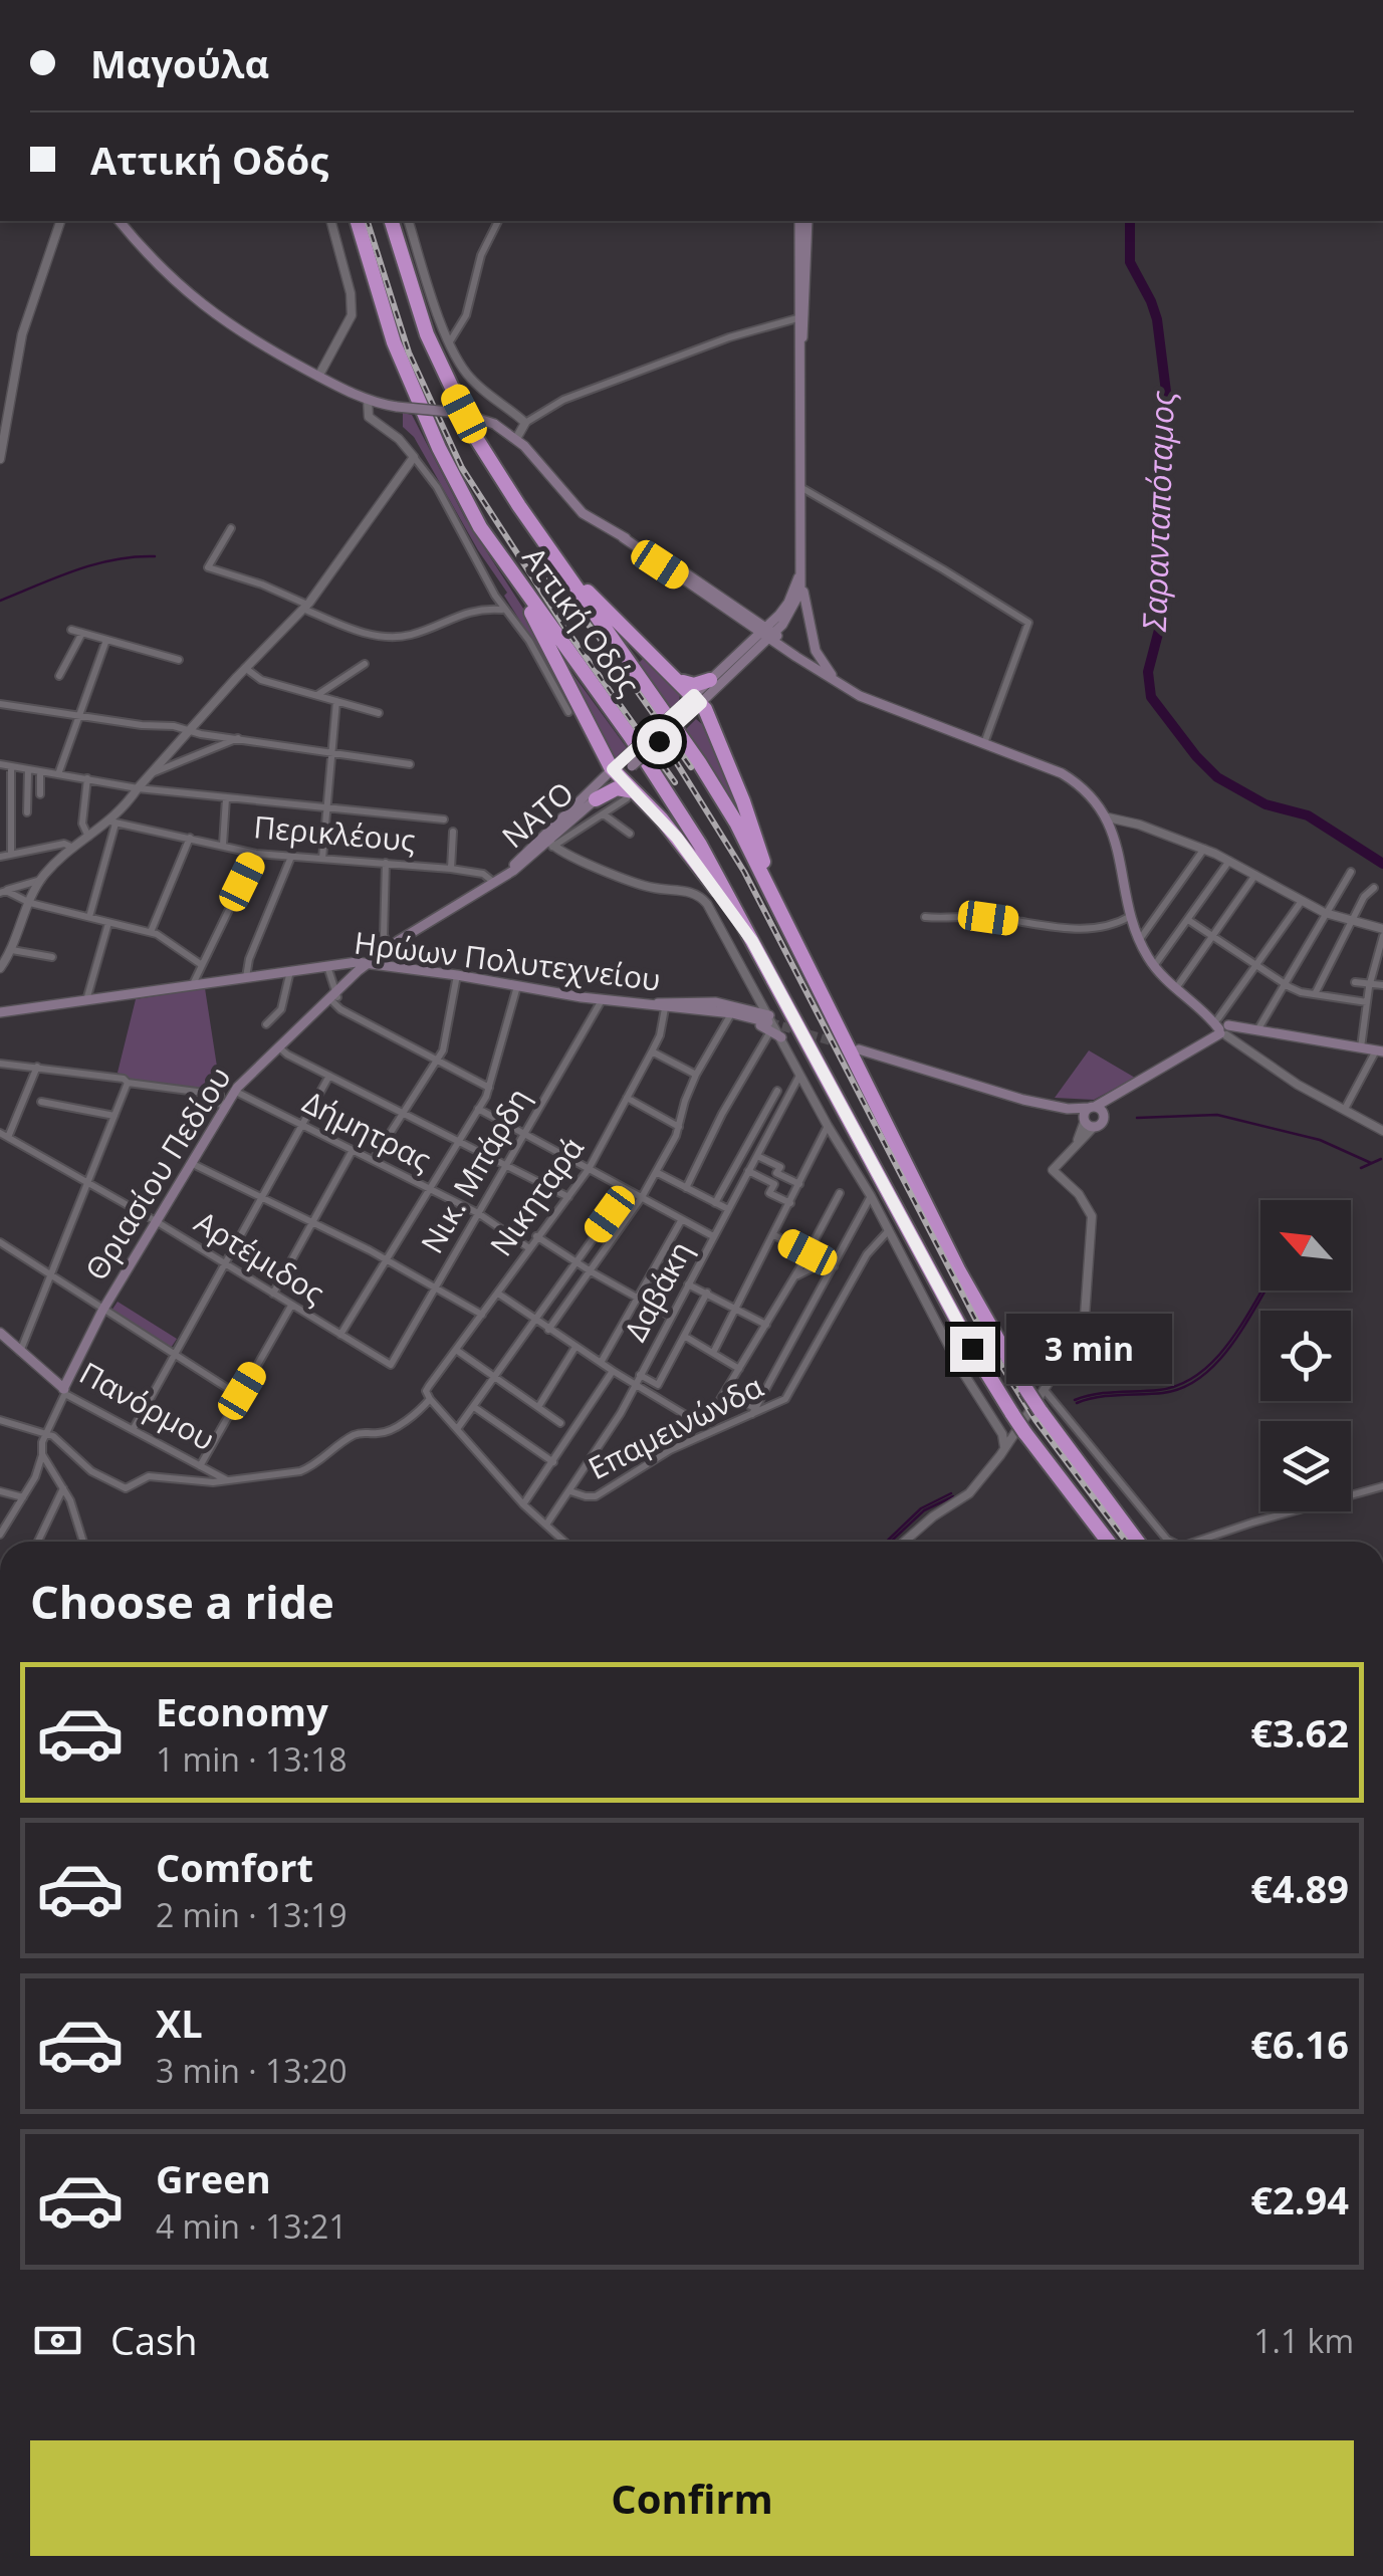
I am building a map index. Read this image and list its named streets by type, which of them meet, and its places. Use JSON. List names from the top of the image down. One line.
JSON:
{"streets":{"highway":["Αττική Οδός"],"main road":["ΝΑΤΟ","Ηρώων Πολυτεχνείου","Θριασίου Πεδίου","Πανόρμου"],"street":["Περικλέους","Δήμητρας","Νικ. Μπάρδη","Νικηταρά","Αρτέμιδος","Δαβάκη","Επαμεινώνδα"]},"crossings":[["ΝΑΤΟ","Θριασίου Πεδίου"],["Περικλέους","Θριασίου Πεδίου"],["Ηρώων Πολυτεχνείου","Νικ. Μπάρδη"],["Ηρώων Πολυτεχνείου","Θριασίου Πεδίου"],["Ηρώων Πολυτεχνείου","Νικηταρά"],["Δήμητρας","Νικ. Μπάρδη"],["Δήμητρας","Θριασίου Πεδίου"],["Δήμητρας","Νικηταρά"],["Νικ. Μπάρδη","Αρτέμιδος"],["Θριασίου Πεδίου","Αρτέμιδος"],["Θριασίου Πεδίου","Πανόρμου"],["Δαβάκη","Επαμεινώνδα"]],"water":["Σαρανταπόταμος"],"north":"top left","page":{"banner":["Μαγούλα","Αττική Οδός"],"bubble":"3 min","heading":"Choose a ride","list":[{"name":"Economy","note":"1 min · 13:18","value":"€3.62"},{"name":"Comfort","note":"2 min · 13:19","value":"€4.89"},{"name":"XL","note":"3 min · 13:20","value":"€6.16"},{"name":"Green","note":"4 min · 13:21","value":"€2.94"}],"pay":["Cash","1.1 km"],"buttons":"Confirm"}}
